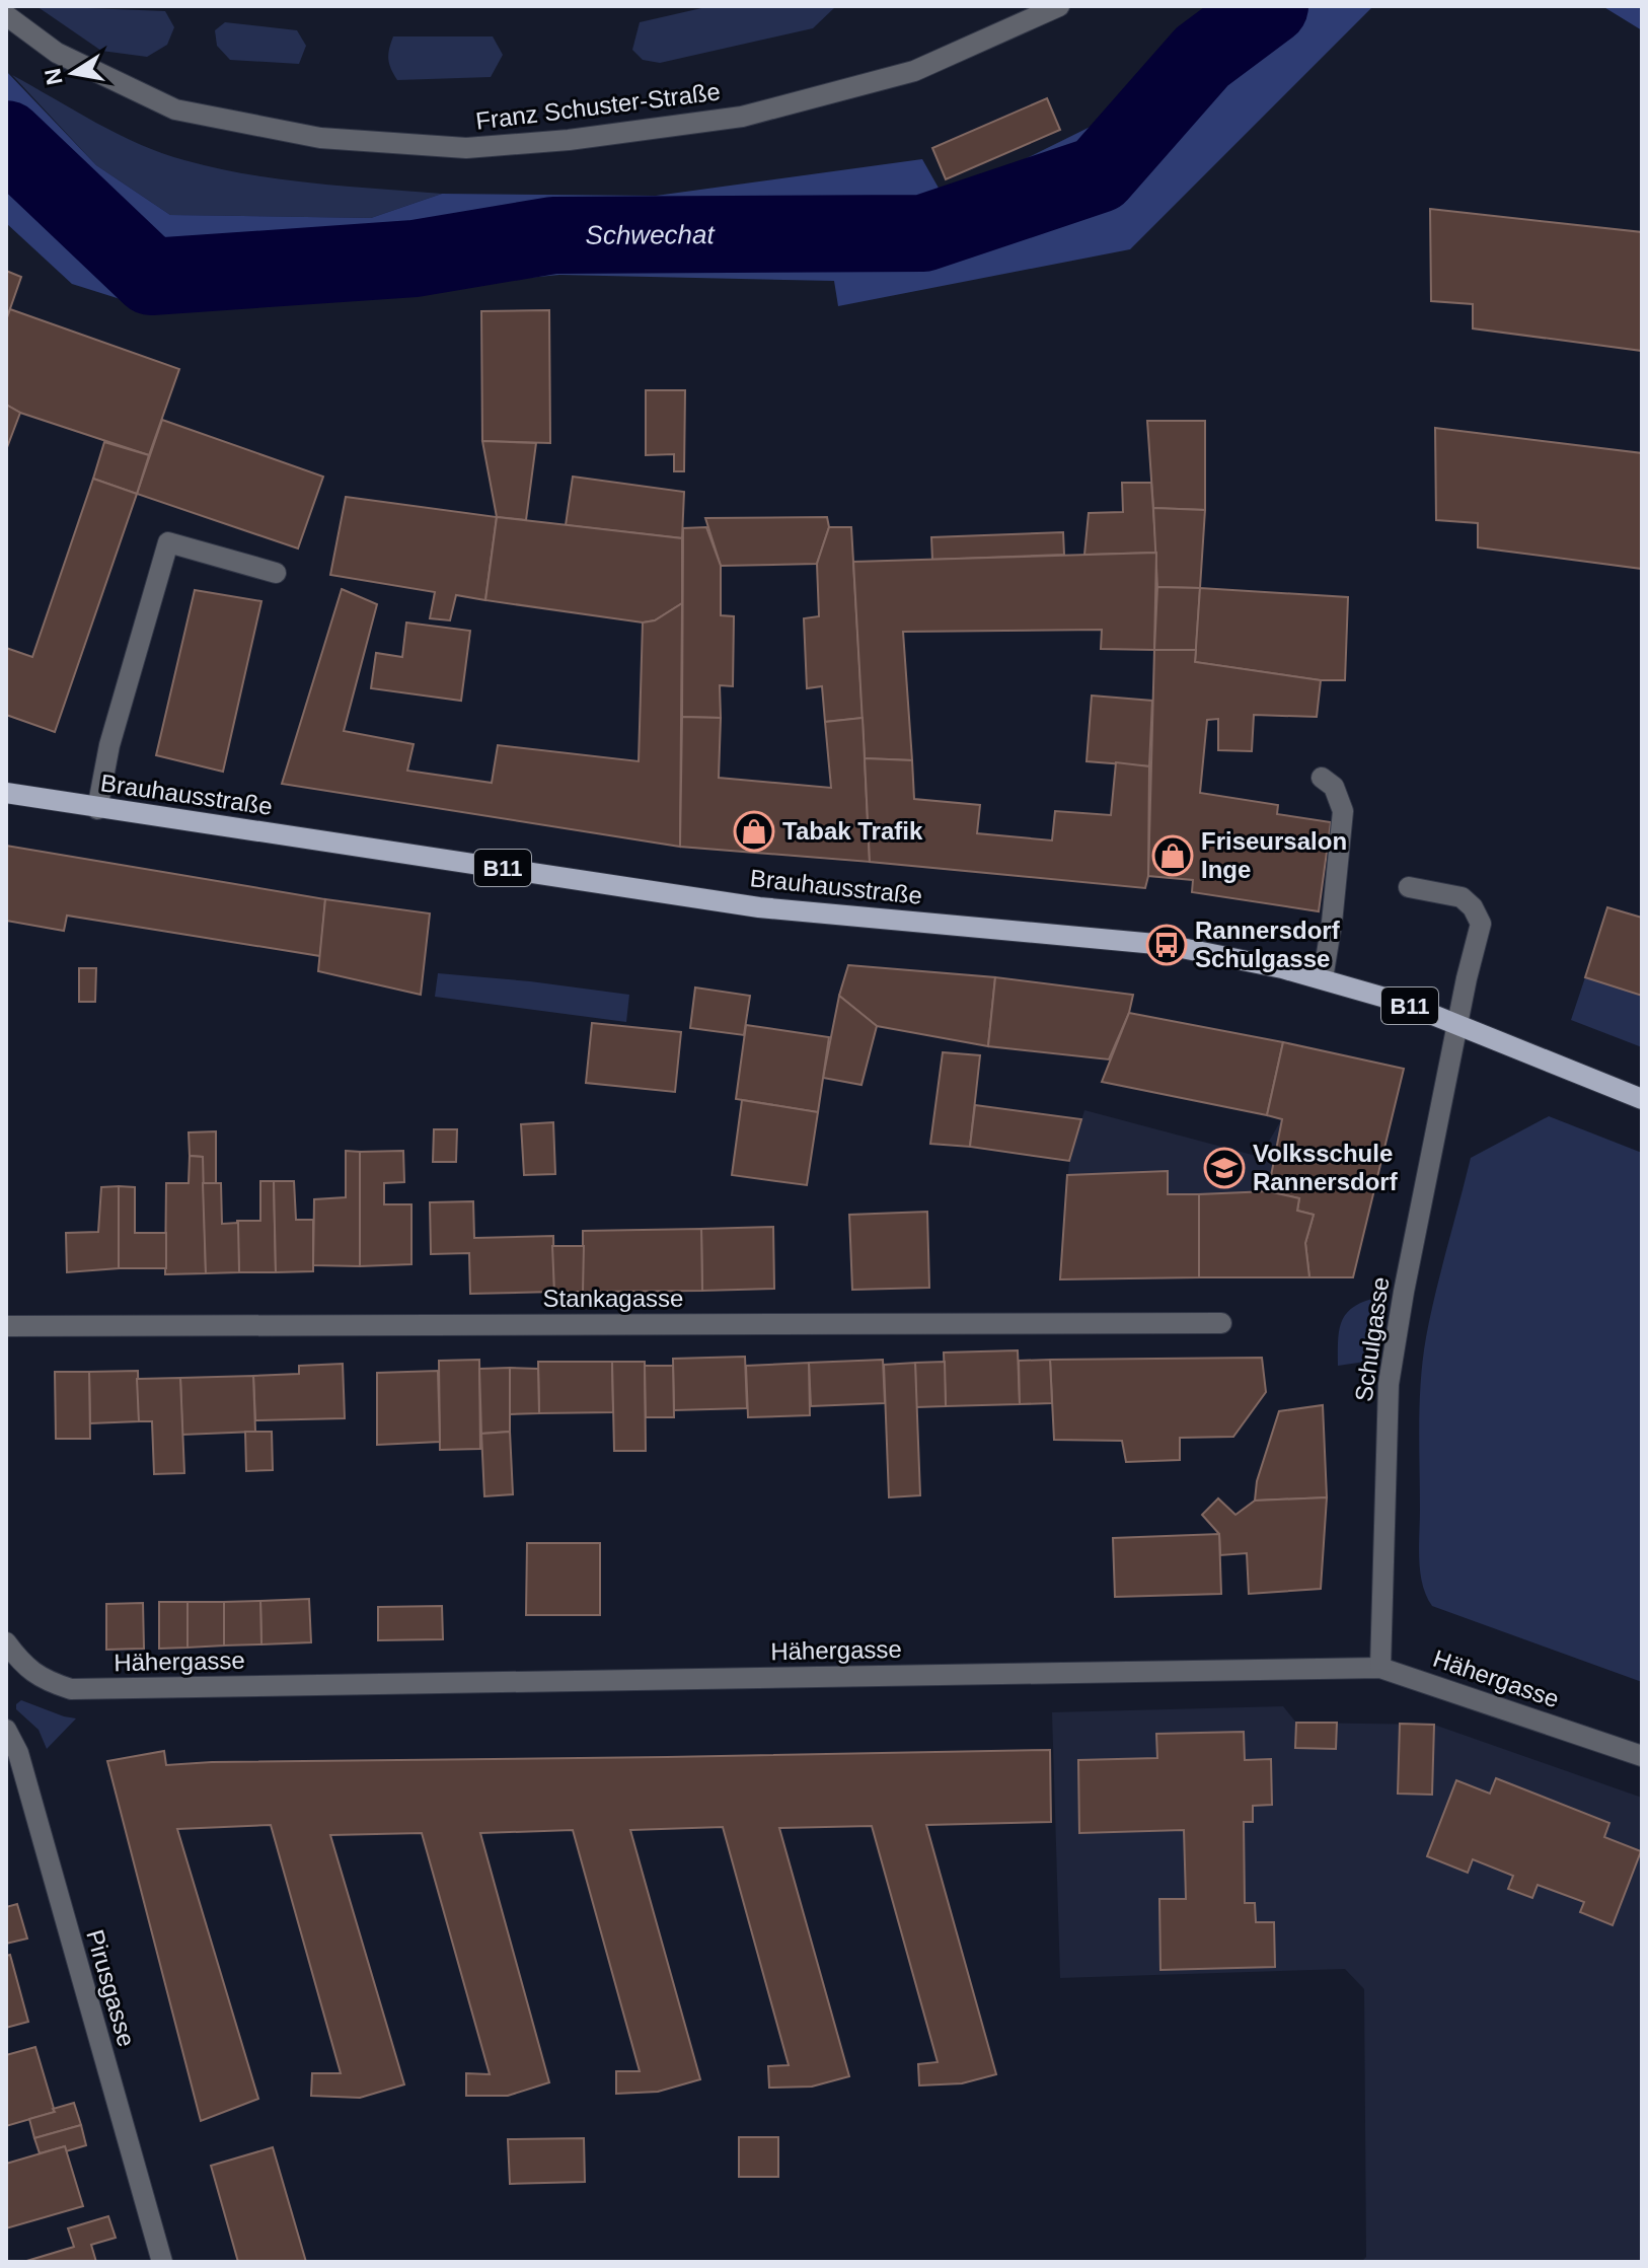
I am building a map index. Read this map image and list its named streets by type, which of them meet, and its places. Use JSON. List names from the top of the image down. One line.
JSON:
{"streets":{"main road":["Brauhausstraße","B11"],"street":["Franz Schuster-Straße","Stankagasse","Schulgasse","Hähergasse","Pirusgasse"]},"crossings":[["Brauhausstraße","Schulgasse"],["Schulgasse","Hähergasse"]],"water":["Schwechat"],"places":{"shop":["Tabak Trafik","Friseursalon Inge"],"bus stop":["Rannersdorf Schulgasse"],"school or university":["Volksschule Rannersdorf"]},"north":"left"}
